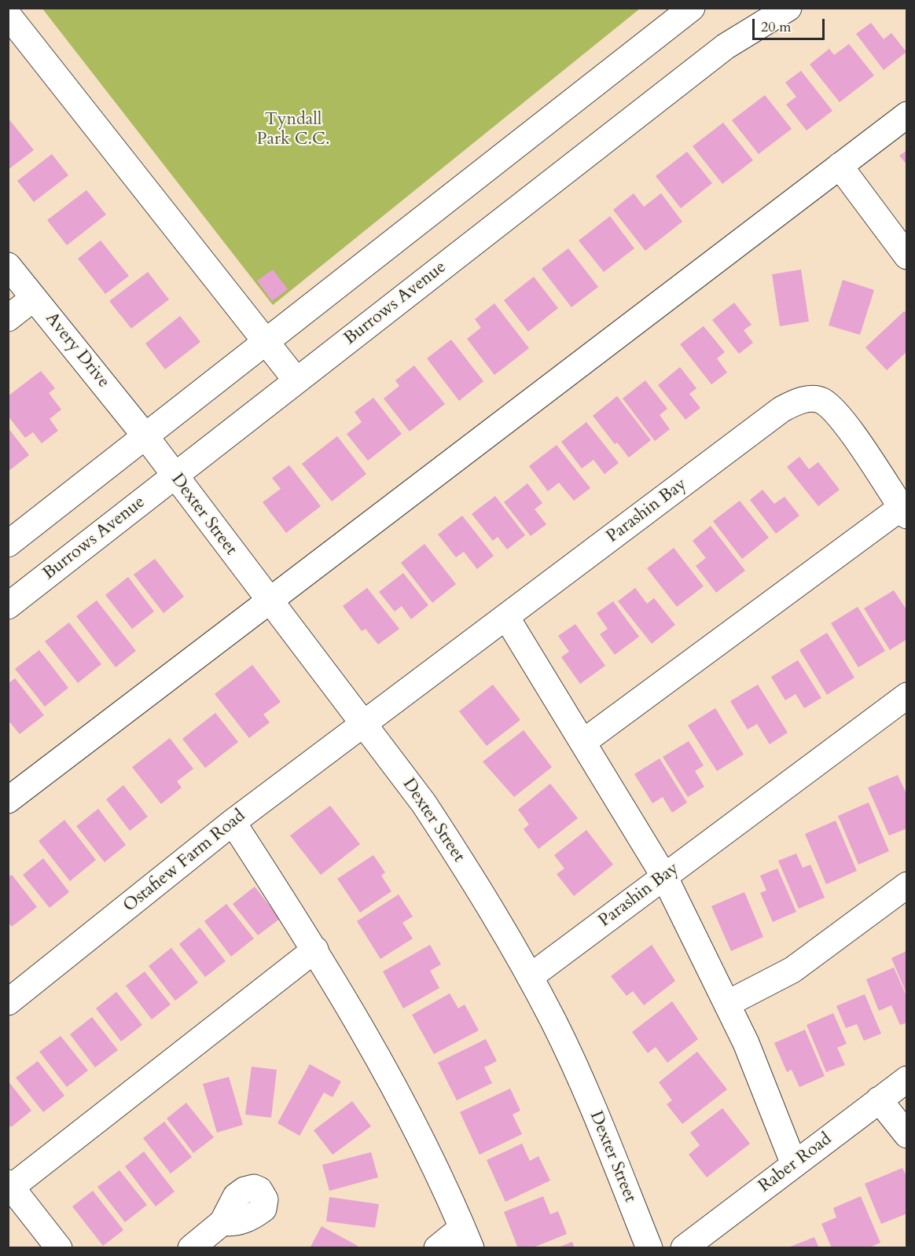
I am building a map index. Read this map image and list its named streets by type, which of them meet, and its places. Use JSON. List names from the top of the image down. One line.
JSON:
{"streets":{"street":["Burrows Avenue","Avery Drive","Parashin Bay","Dexter Street","Ostafiew Farm Road","Raber Road"]},"crossings":[["Burrows Avenue","Dexter Street"],["Avery Drive","Dexter Street"],["Parashin Bay","Dexter Street"],["Parashin Bay","Ostafiew Farm Road"],["Dexter Street","Ostafiew Farm Road"]],"parks":["Tyndall Park C.C."],"scale_bar":"20 m"}
